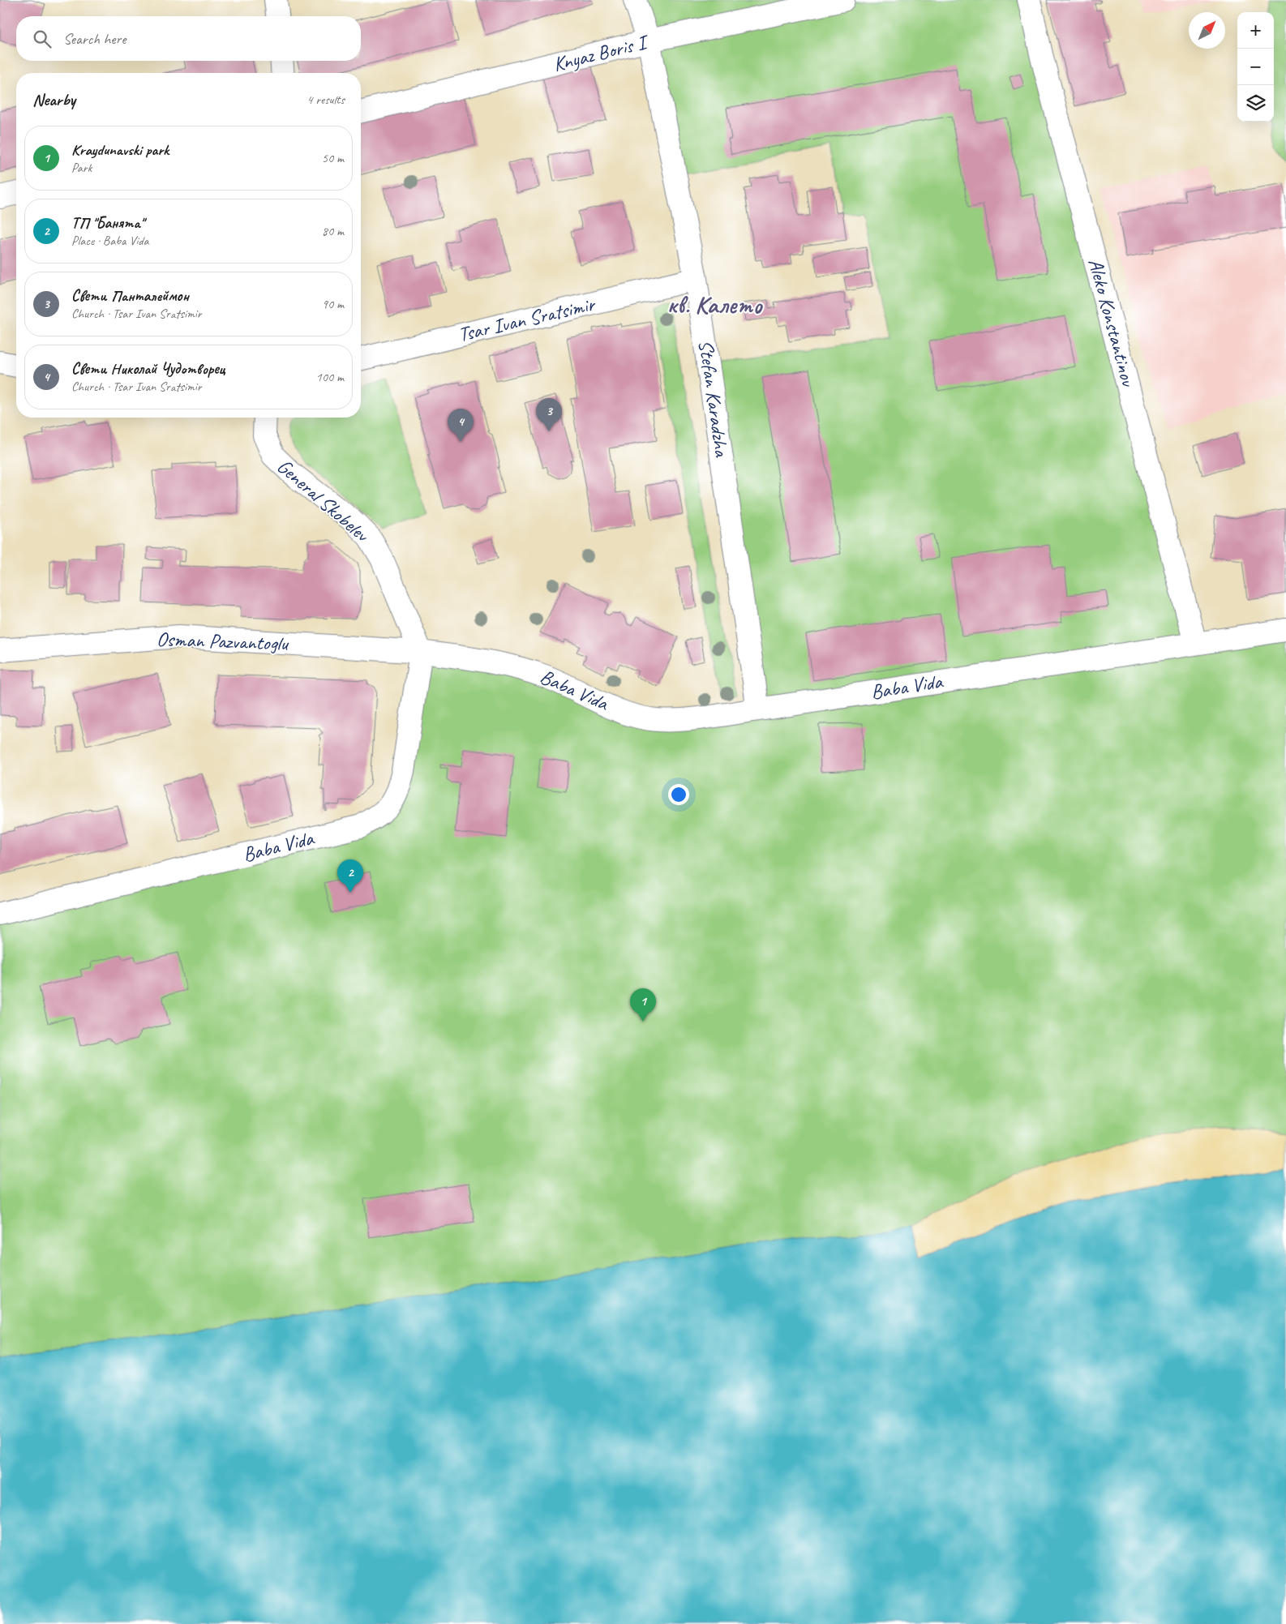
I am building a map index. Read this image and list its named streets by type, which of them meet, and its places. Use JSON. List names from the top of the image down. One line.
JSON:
{"streets":{"street":["Knyaz Boris I","Tsar Ivan Sratsimir","Aleko Konstantinov","Stefan Karadzha","General Skobelev","Osman Pazvantoglu","Baba Vida"]},"crossings":[["Knyaz Boris I","Stefan Karadzha"],["Tsar Ivan Sratsimir","Stefan Karadzha"],["Aleko Konstantinov","Baba Vida"],["Stefan Karadzha","Baba Vida"],["General Skobelev","Osman Pazvantoglu"],["General Skobelev","Baba Vida"],["Osman Pazvantoglu","Baba Vida"]],"districts":["кв. Калето"],"north":"top right","page":{"map_buttons":["+","−"],"search":"Search here","heading":["Nearby","4 results"],"list":[{"mark":"1","name":"Kraydunavski park","note":"Park","value":"50 m"},{"mark":"2","name":"ТП \"Банята\"","note":"Place · Baba Vida","value":"80 m"},{"mark":"3","name":"Свети Панталеймон","note":"Church · Tsar Ivan Sratsimir","value":"90 m"},{"mark":"4","name":"Свети Николай Чудотворец","note":"Church · Tsar Ivan Sratsimir","value":"100 m"}],"pins":["3","4","2","1"]}}
